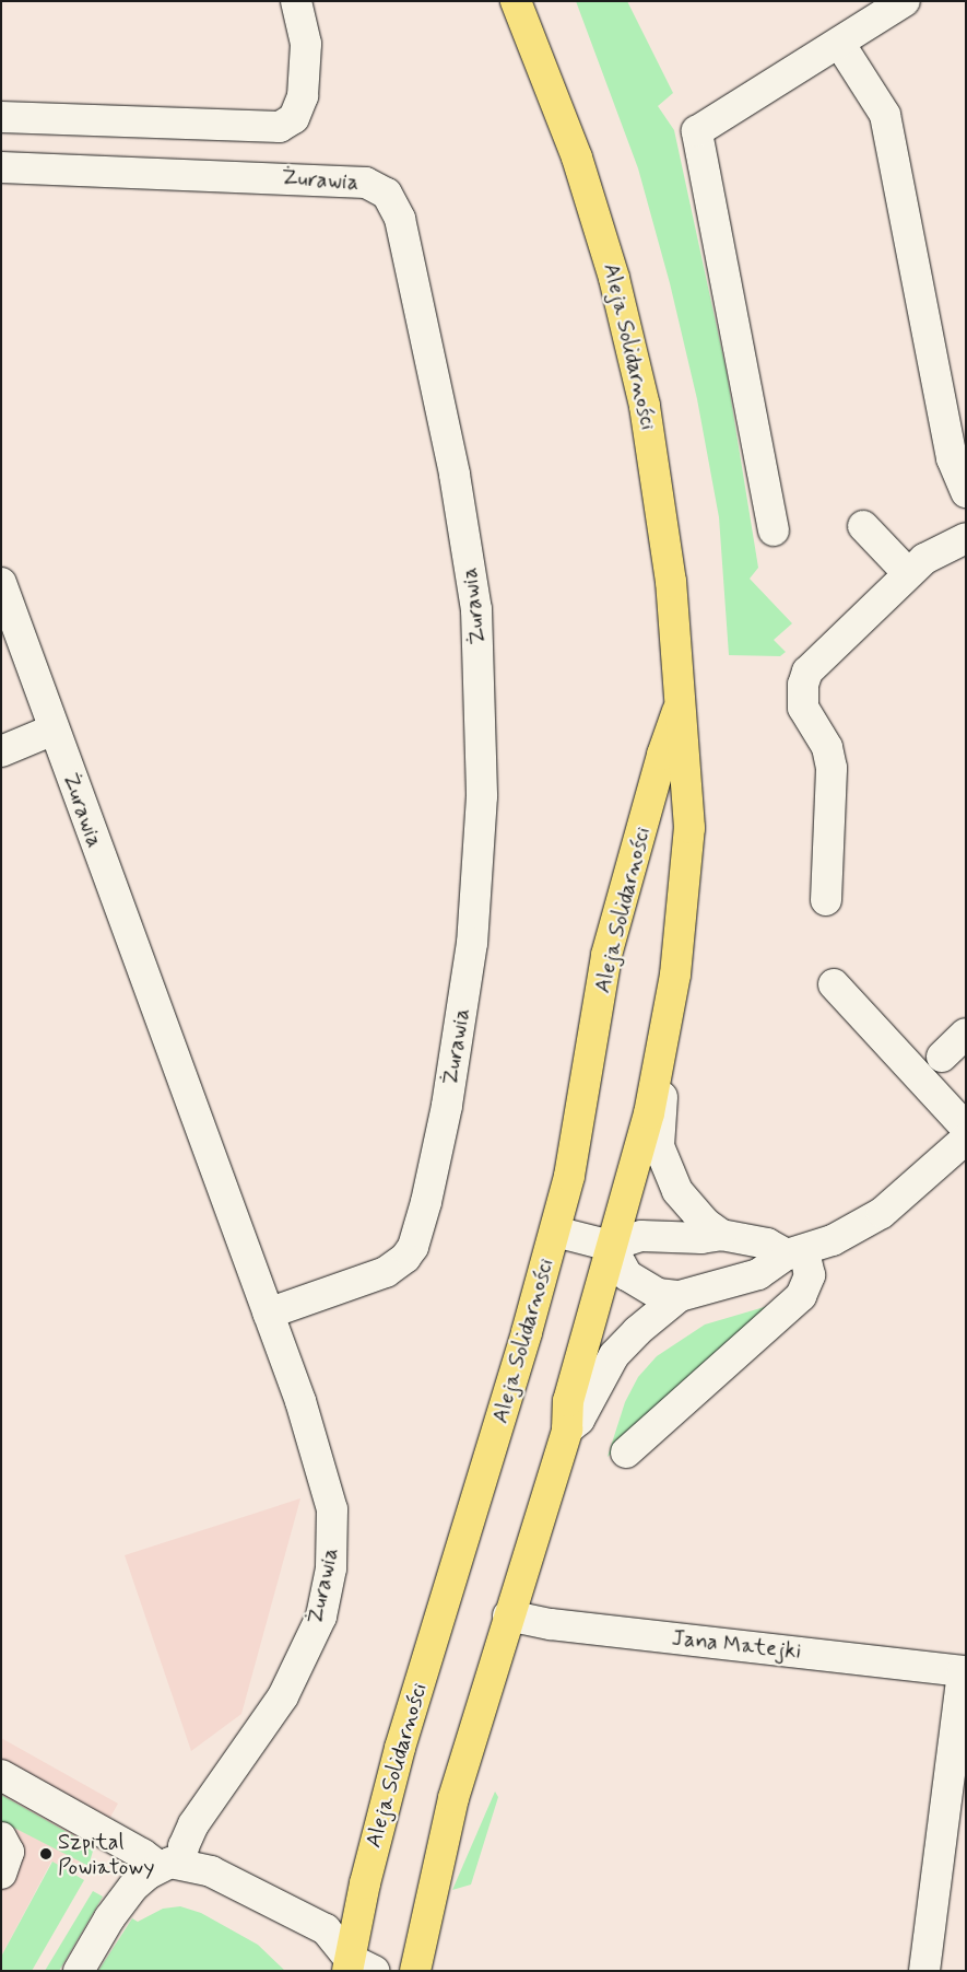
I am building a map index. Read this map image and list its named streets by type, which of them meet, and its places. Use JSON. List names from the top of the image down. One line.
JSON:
{"streets":{"main road":["Aleja Solidarności"],"street":["Żurawia","Jana Matejki"]},"crossings":[["Aleja Solidarności","Jana Matejki"]],"places":["Szpital Powiatowy"]}
